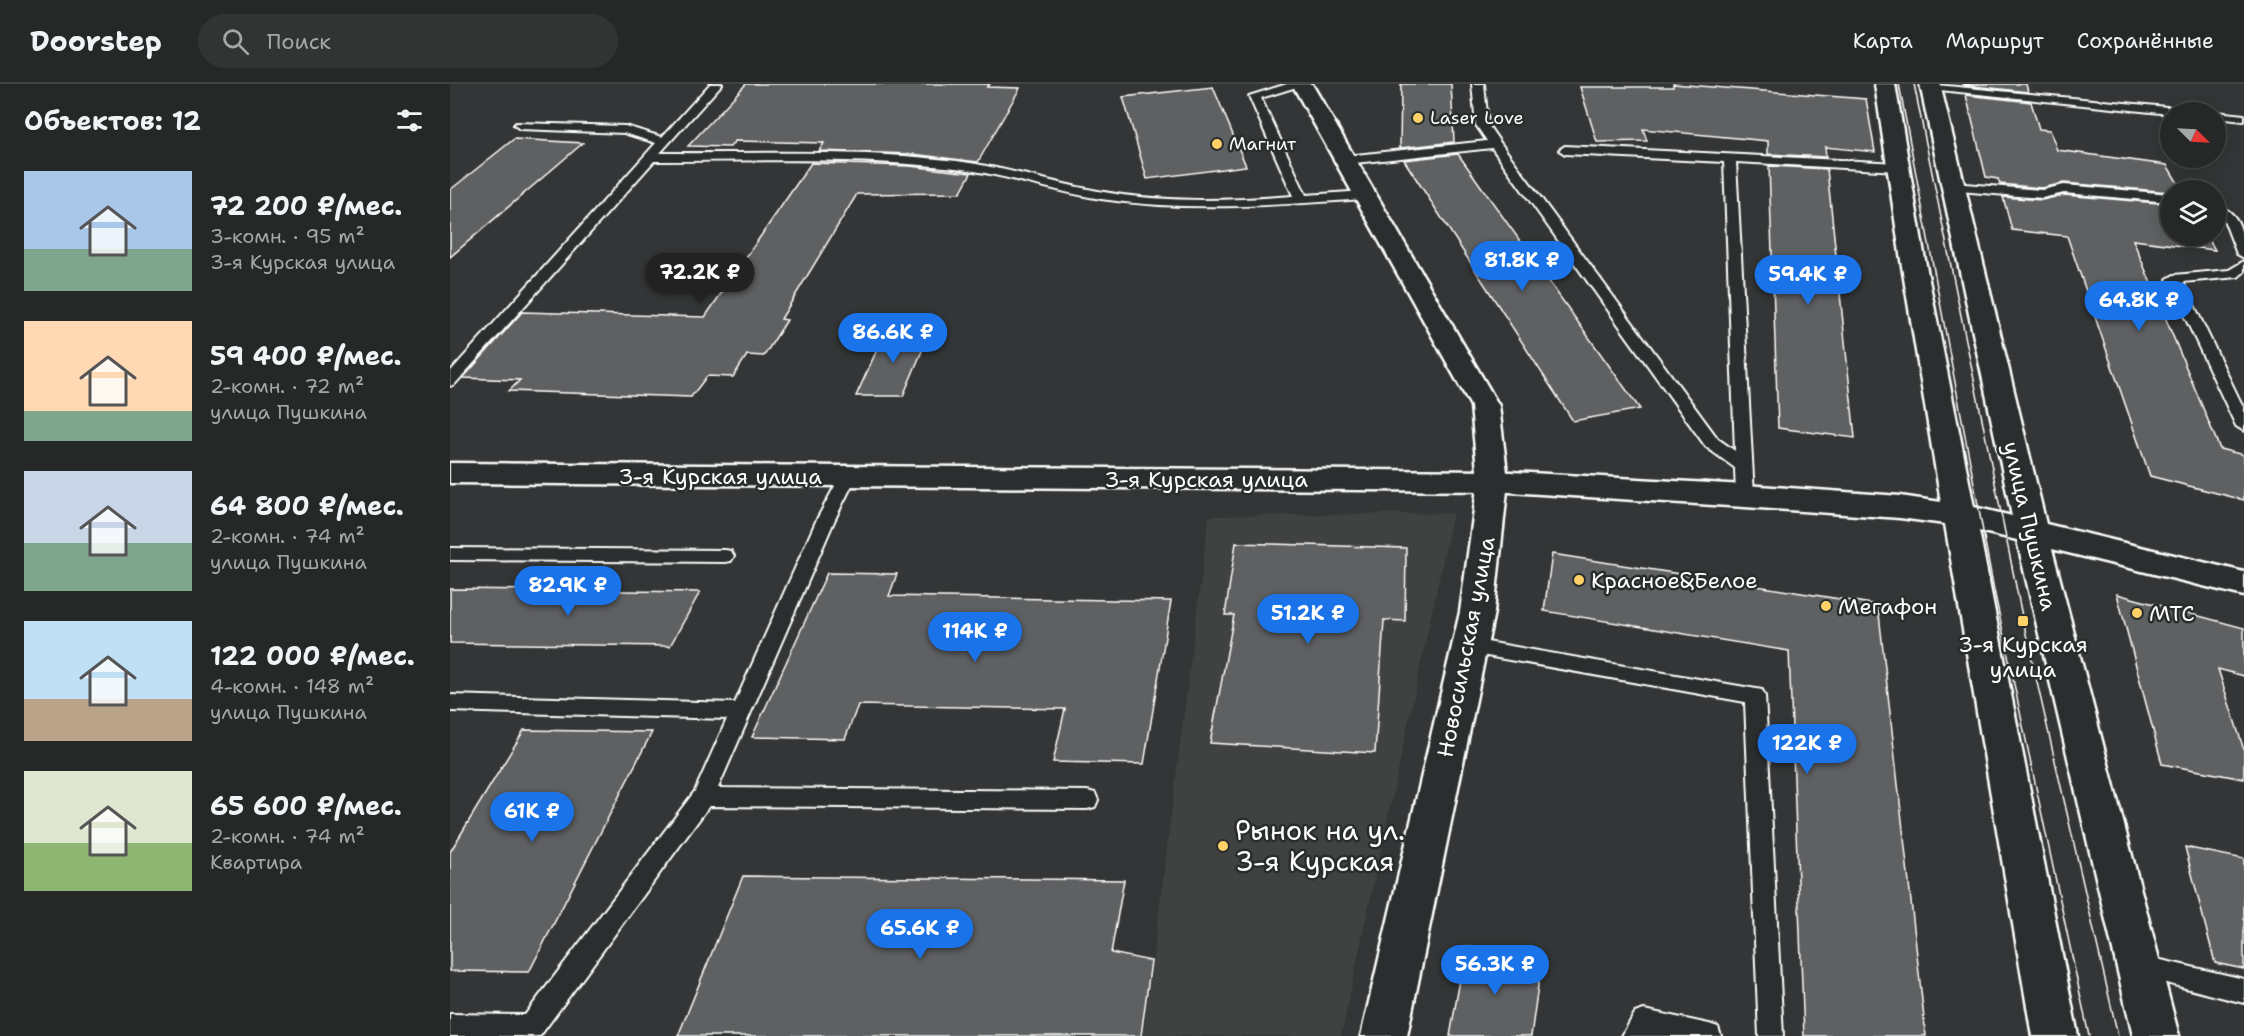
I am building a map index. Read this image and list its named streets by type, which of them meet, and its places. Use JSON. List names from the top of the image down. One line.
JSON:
{"streets":{"main road":["3-я Курская улица","улица Пушкина","Новосильская улица"]},"crossings":[["3-я Курская улица","улица Пушкина"],["3-я Курская улица","Новосильская улица"]],"places":{"other":["Laser Love","Магнит","Красное&Белое","Мегафон","МТС","Рынок на ул. 3-я Курская"],"transit":["3-я Курская улица"]},"north":"bottom right","page":{"header":"Doorstep","search":"Поиск","nav":["Карта","Маршрут","Сохранённые"],"heading":"Объектов: 12","list":[{"name":"72 200 ₽/мес.","note":"3-комн. · 95 m² · 3-я Курская улица"},{"name":"59 400 ₽/мес.","note":"2-комн. · 72 m² · улица Пушкина"},{"name":"64 800 ₽/мес.","note":"2-комн. · 74 m² · улица Пушкина"},{"name":"122 000 ₽/мес.","note":"4-комн. · 148 m² · улица Пушкина"},{"name":"65 600 ₽/мес.","note":"2-комн. · 74 m² · Квартира"}],"price":["81.8K ₽","72.2K ₽","59.4K ₽","64.8K ₽","86.6K ₽","82.9K ₽","51.2K ₽","114K ₽","122K ₽","61K ₽","65.6K ₽","56.3K ₽"]}}
